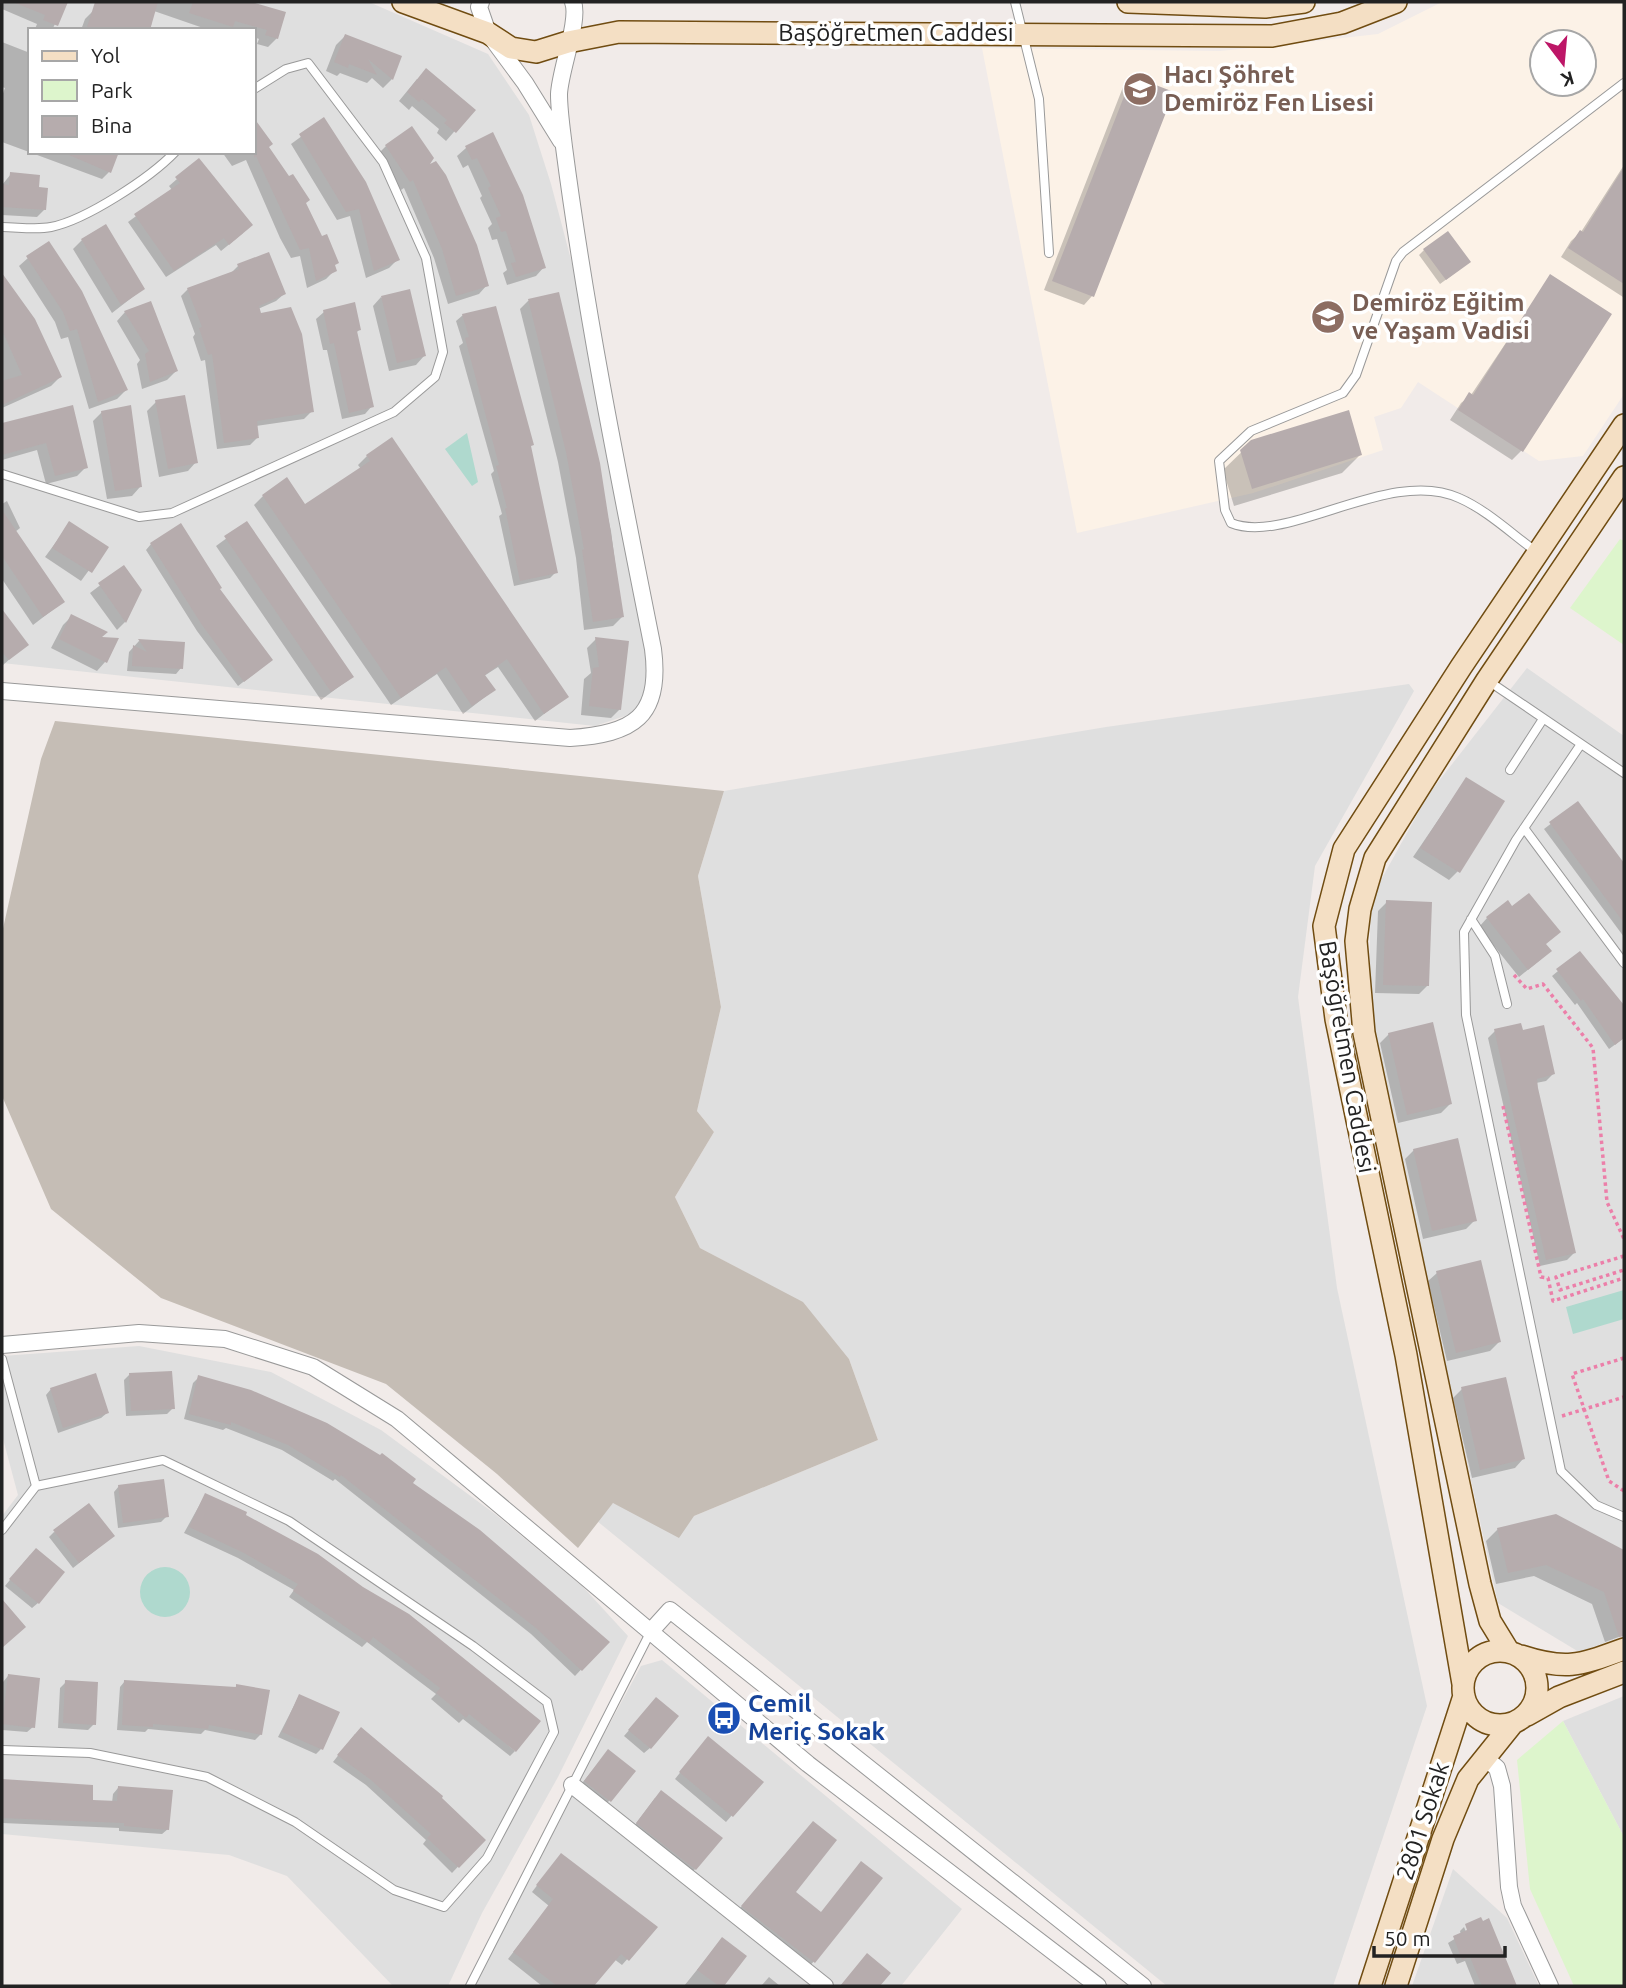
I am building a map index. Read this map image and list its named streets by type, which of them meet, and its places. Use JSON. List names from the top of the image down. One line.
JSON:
{"streets":{"street":["Başöğretmen Caddesi","2801 Sokak"]},"crossings":[["Başöğretmen Caddesi","2801 Sokak"]],"places":{"school or university":["Hacı Şöhret Demiröz Fen Lisesi","Demiröz Eğitim ve Yaşam Vadisi"],"bus stop":["Cemil Meriç Sokak"]},"legend":["Yol","Park","Bina"],"scale_bar":"50 m","north":"bottom"}
